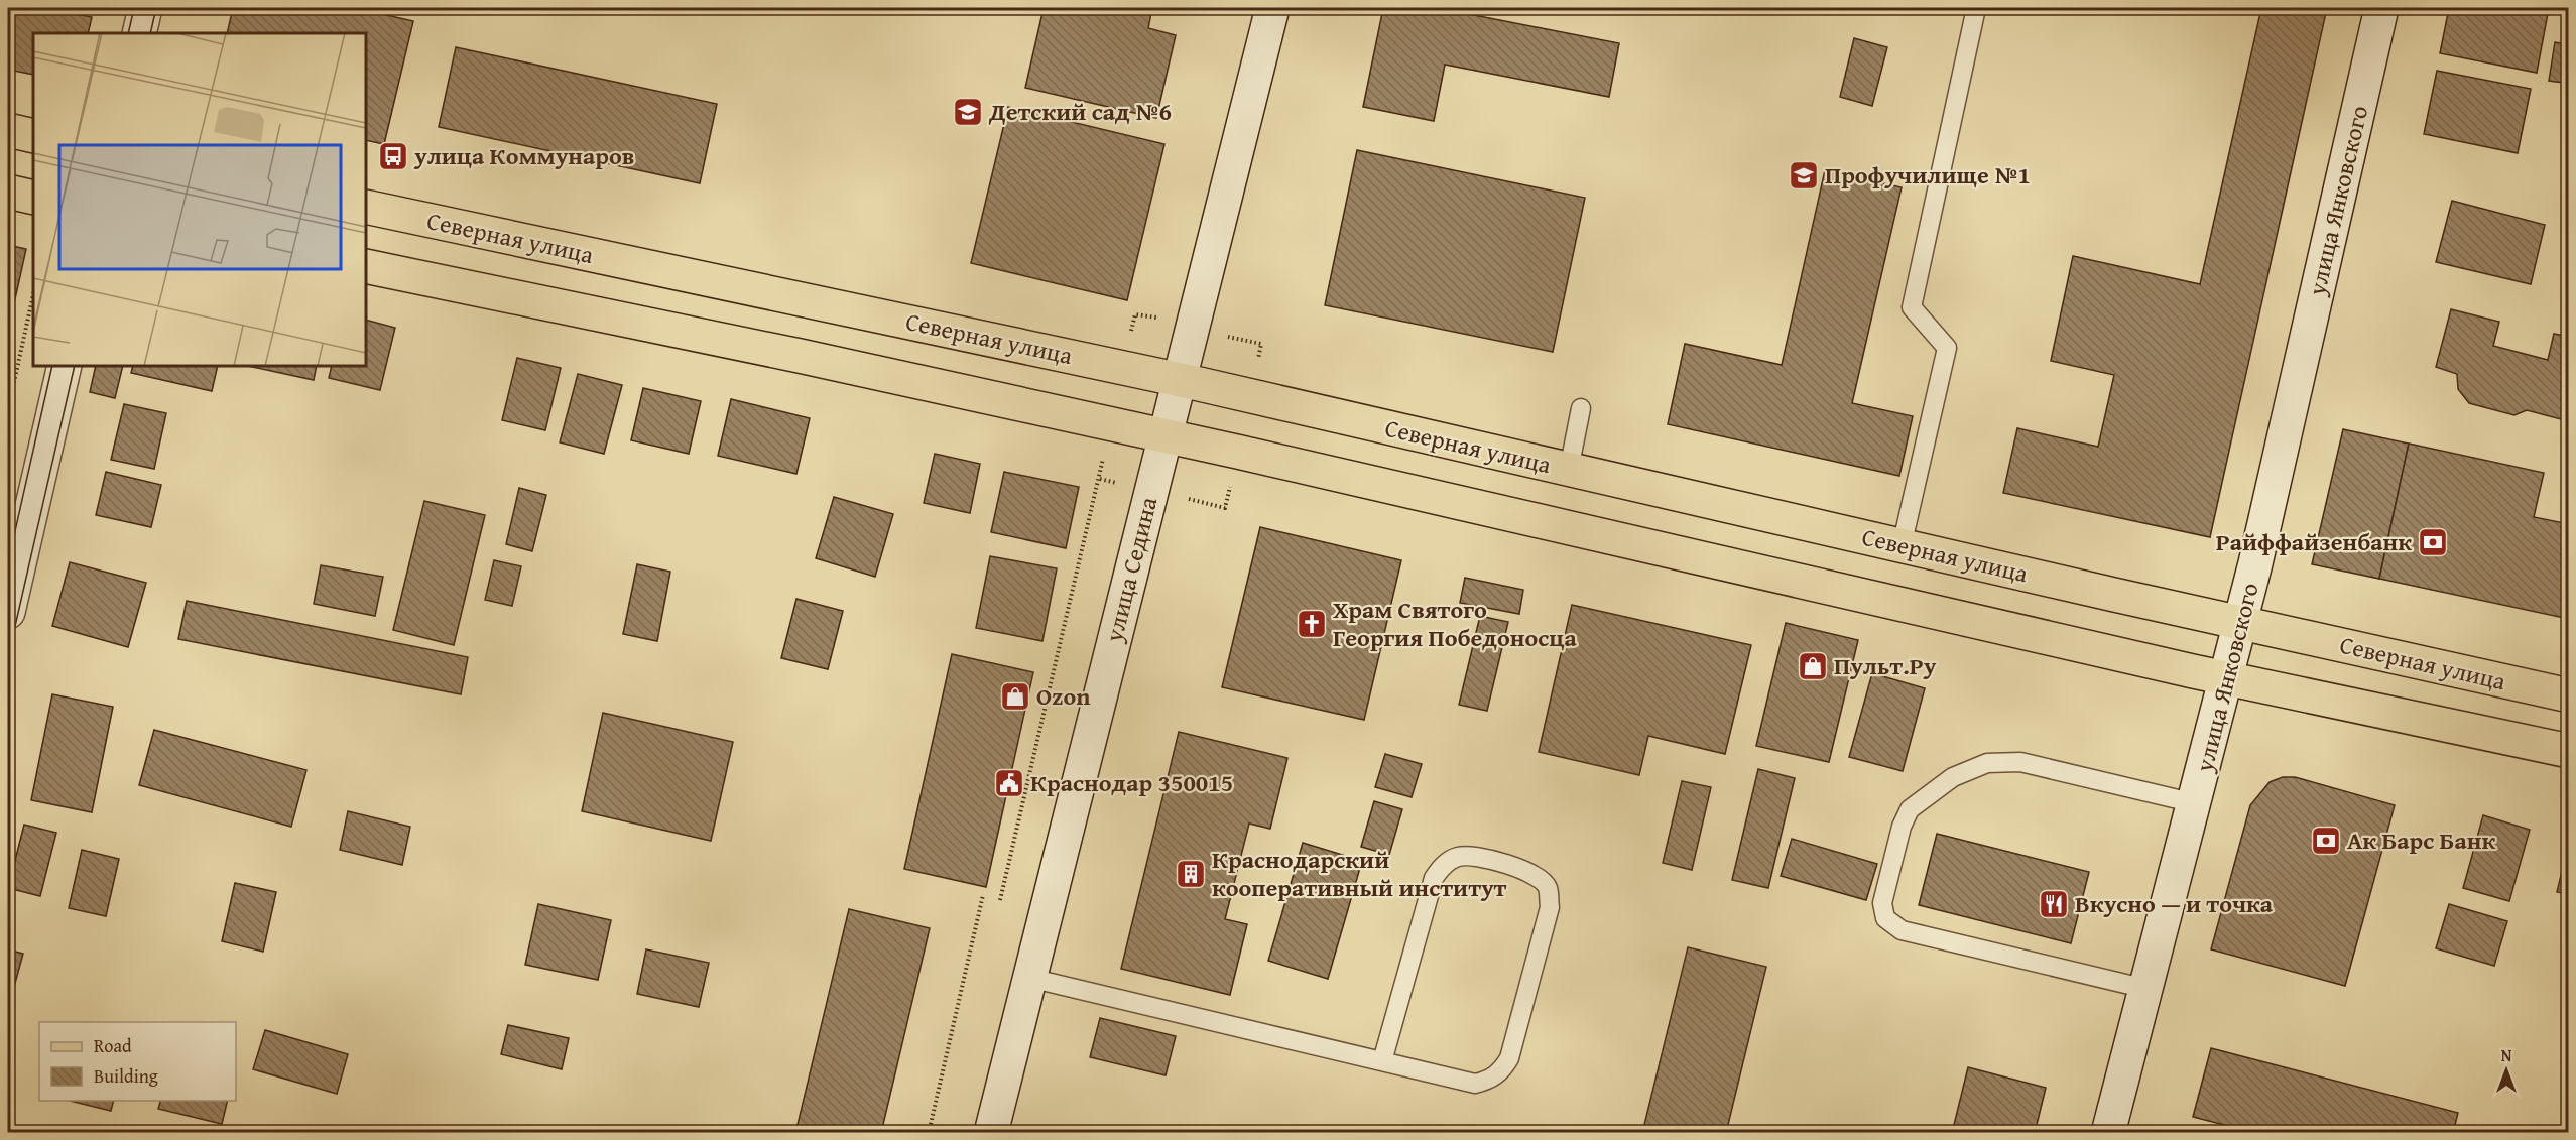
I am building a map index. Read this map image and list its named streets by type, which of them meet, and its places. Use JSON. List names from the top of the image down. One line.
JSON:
{"streets":{"main road":["Северная улица"],"street":["улица Янковского","улица Седина"]},"crossings":[["улица Янковского","Северная улица"],["Северная улица","улица Седина"]],"places":{"school or university":["Детский сад №6","Профучилище №1"],"bus stop":["улица Коммунаров"],"bank":["Райффайзенбанк","Ак Барс Банк"],"church":["Храм Святого Георгия Победоносца"],"shop":["Пульт.Ру","Ozon"],"public building":["Краснодар 350015"],"building":["Краснодарский кооперативный институт"],"restaurant":["Вкусно — и точка"]},"legend":["Road","Building"],"north":"top"}
